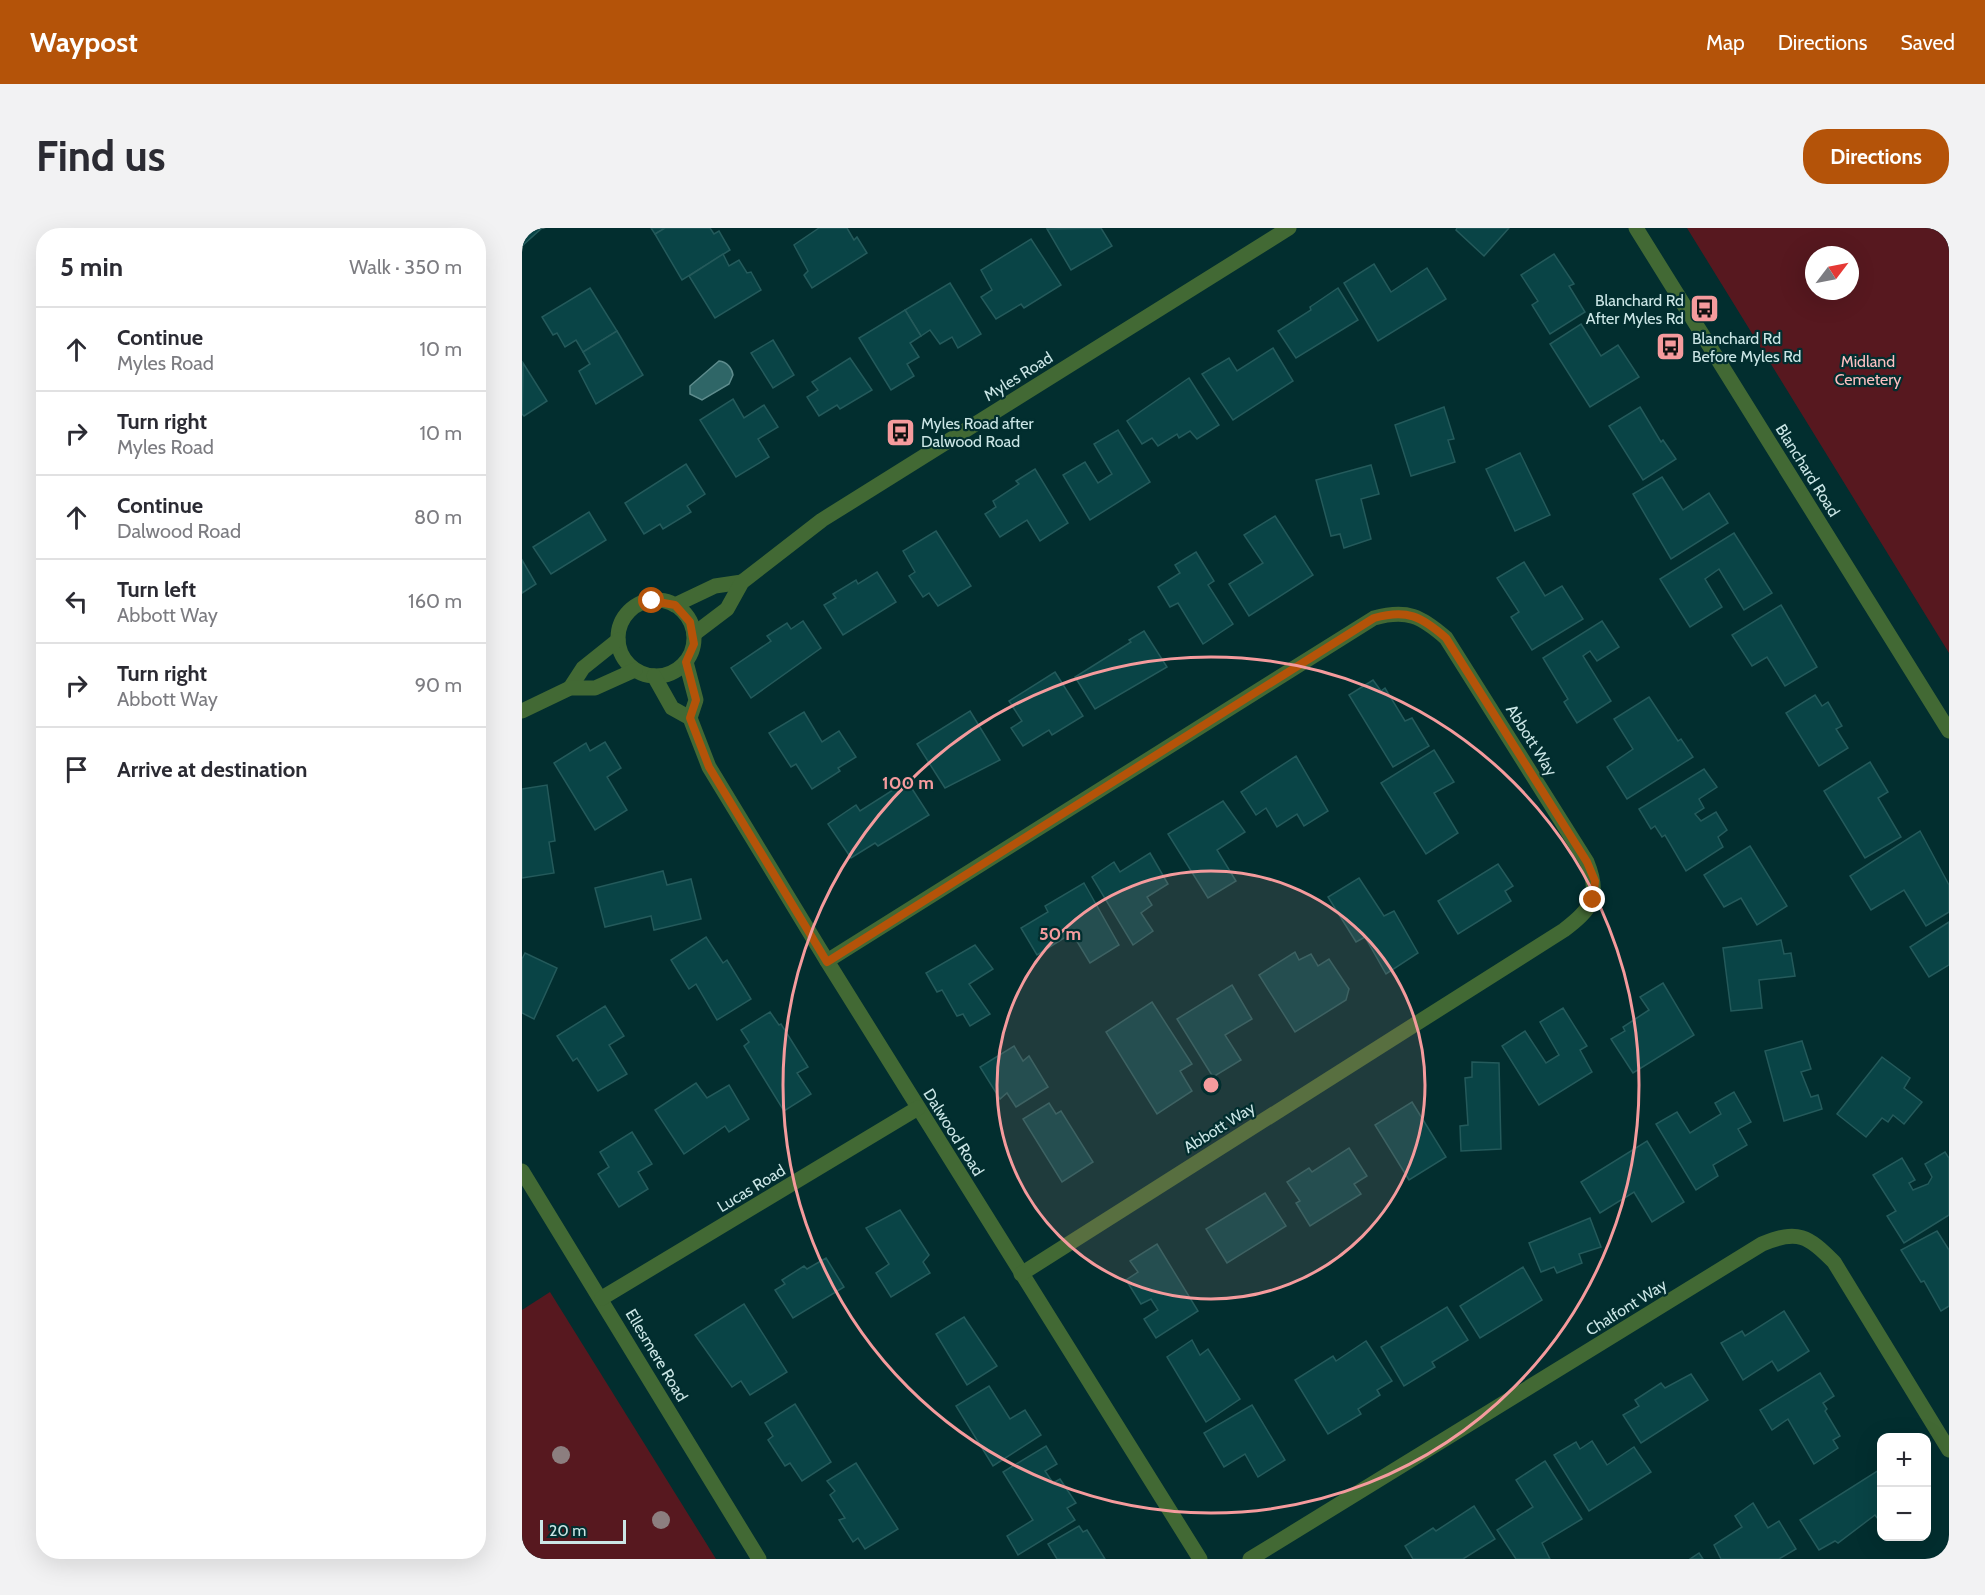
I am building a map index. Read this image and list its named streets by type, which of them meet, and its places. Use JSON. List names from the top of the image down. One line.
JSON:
{"streets":{"street":["Myles Road","Blanchard Road","Abbott Way","Dalwood Road","Lucas Road","Chalfont Way","Ellesmere Road"]},"crossings":[["Myles Road","Dalwood Road"],["Abbott Way","Dalwood Road"],["Dalwood Road","Lucas Road"],["Lucas Road","Ellesmere Road"]],"parks":["Midland Cemetery"],"places":{"bus stop":["Blanchard Rd After Myles Rd","Blanchard Rd Before Myles Rd","Myles Road after Dalwood Road"]},"scale_bar":"20 m","north":"top right","page":{"header":"Waypost","nav":["Map","Directions","Saved"],"buttons":"Directions","title":"Find us","heading":["5 min","Walk · 350 m"],"list":[["Continue","Myles Road","10 m"],["Turn right","Myles Road","10 m"],["Continue","Dalwood Road","80 m"],["Turn left","Abbott Way","160 m"],["Turn right","Abbott Way","90 m"],"Arrive at destination"],"map_buttons":["+","−"],"scale":"20 m"},"rings":["100 m","50 m"]}
